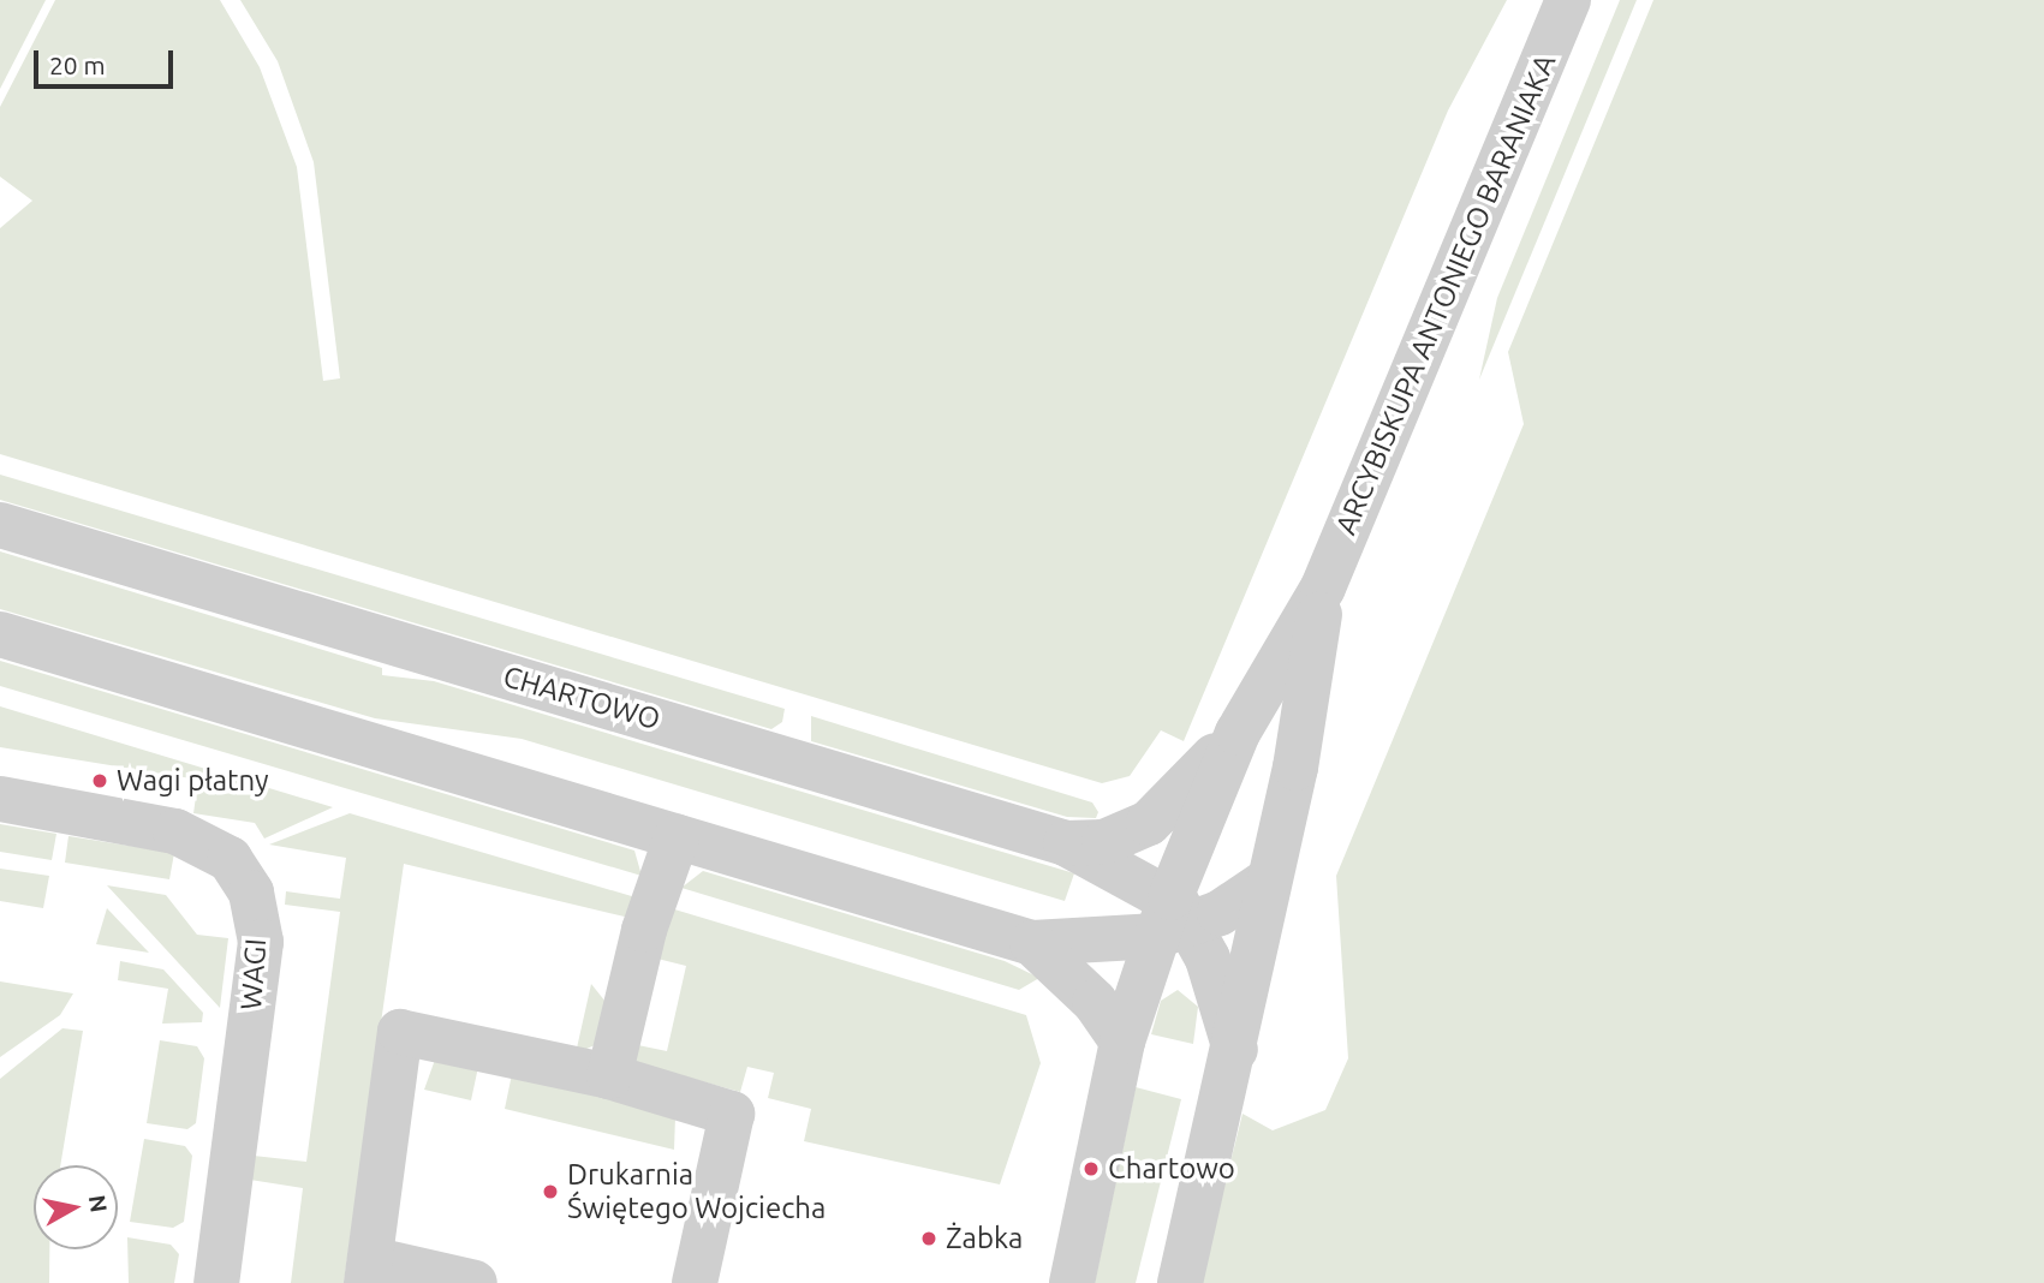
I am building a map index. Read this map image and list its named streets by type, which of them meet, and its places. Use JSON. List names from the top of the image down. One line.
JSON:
{"streets":{"street":["ARCYBISKUPA ANTONIEGO BARANIAKA","CHARTOWO","WAGI"]},"crossings":[["ARCYBISKUPA ANTONIEGO BARANIAKA","CHARTOWO"]],"places":["Wagi płatny","Chartowo","Drukarnia Świętego Wojciecha","Żabka"],"scale_bar":"20 m","north":"right"}
